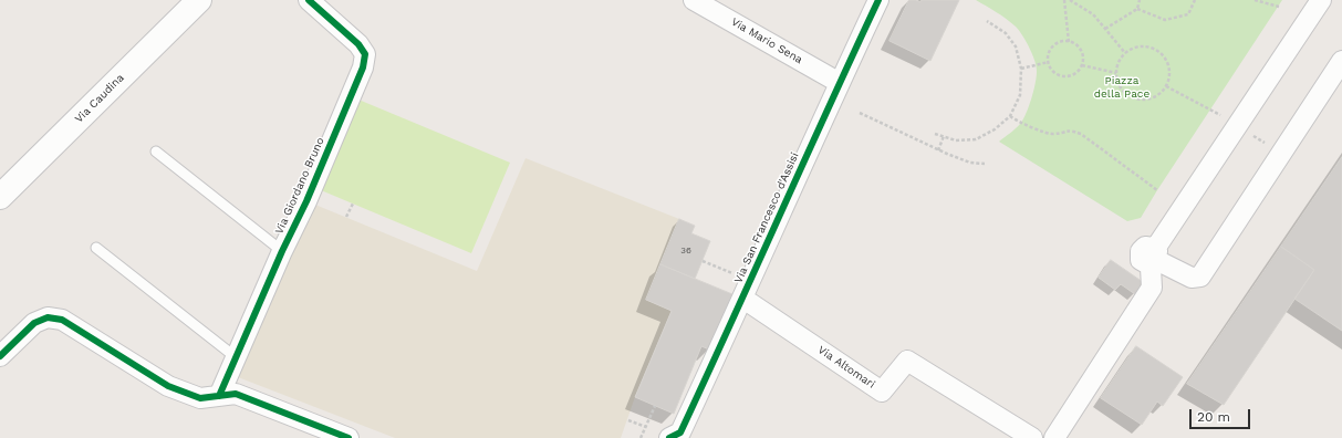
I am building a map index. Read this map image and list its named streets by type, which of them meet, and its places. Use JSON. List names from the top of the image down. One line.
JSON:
{"streets":{"main road":["Via Caudina"],"street":["Via Mario Sena","Via Giordano Bruno","Via San Francesco d'Assisi","Via Altomari"]},"crossings":[["Via Mario Sena","Via San Francesco d'Assisi"],["Via San Francesco d'Assisi","Via Altomari"]],"parks":["Piazza della Pace"],"house_numbers":["36"],"scale_bar":"20 m"}
